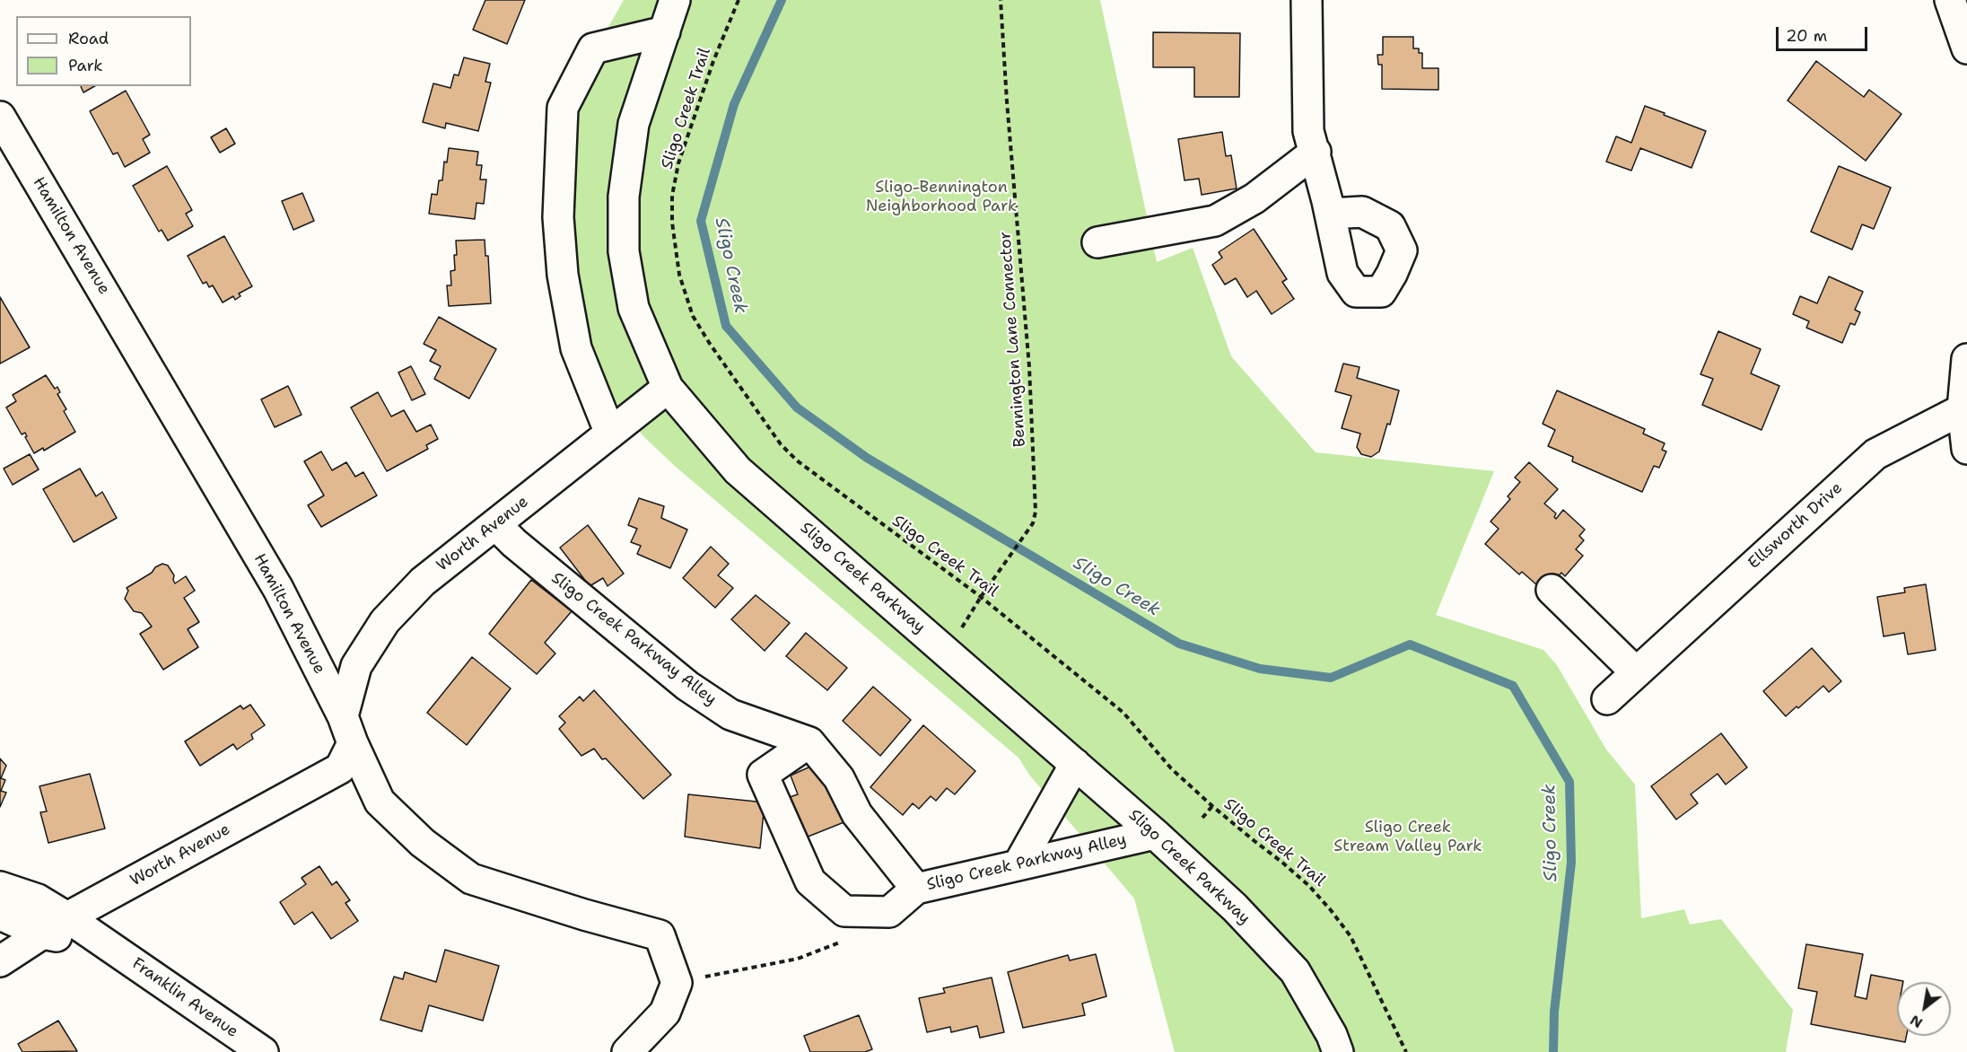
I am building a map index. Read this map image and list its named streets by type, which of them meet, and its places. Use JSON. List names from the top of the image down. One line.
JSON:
{"streets":{"street":["Hamilton Avenue","Ellsworth Drive","Worth Avenue","Sligo Creek Parkway","Sligo Creek Parkway Alley","Franklin Avenue"],"path":["Sligo Creek Trail","Bennington Lane Connector"]},"crossings":[["Sligo Creek Trail","Bennington Lane Connector"],["Hamilton Avenue","Worth Avenue"],["Worth Avenue","Sligo Creek Parkway"],["Worth Avenue","Sligo Creek Parkway Alley"],["Worth Avenue","Franklin Avenue"],["Sligo Creek Parkway","Sligo Creek Parkway Alley"]],"water":["Sligo Creek"],"parks":["Sligo-Bennington Neighborhood Park","Sligo Creek Stream Valley Park"],"legend":["Road","Park"],"scale_bar":"20 m","north":"bottom left"}
